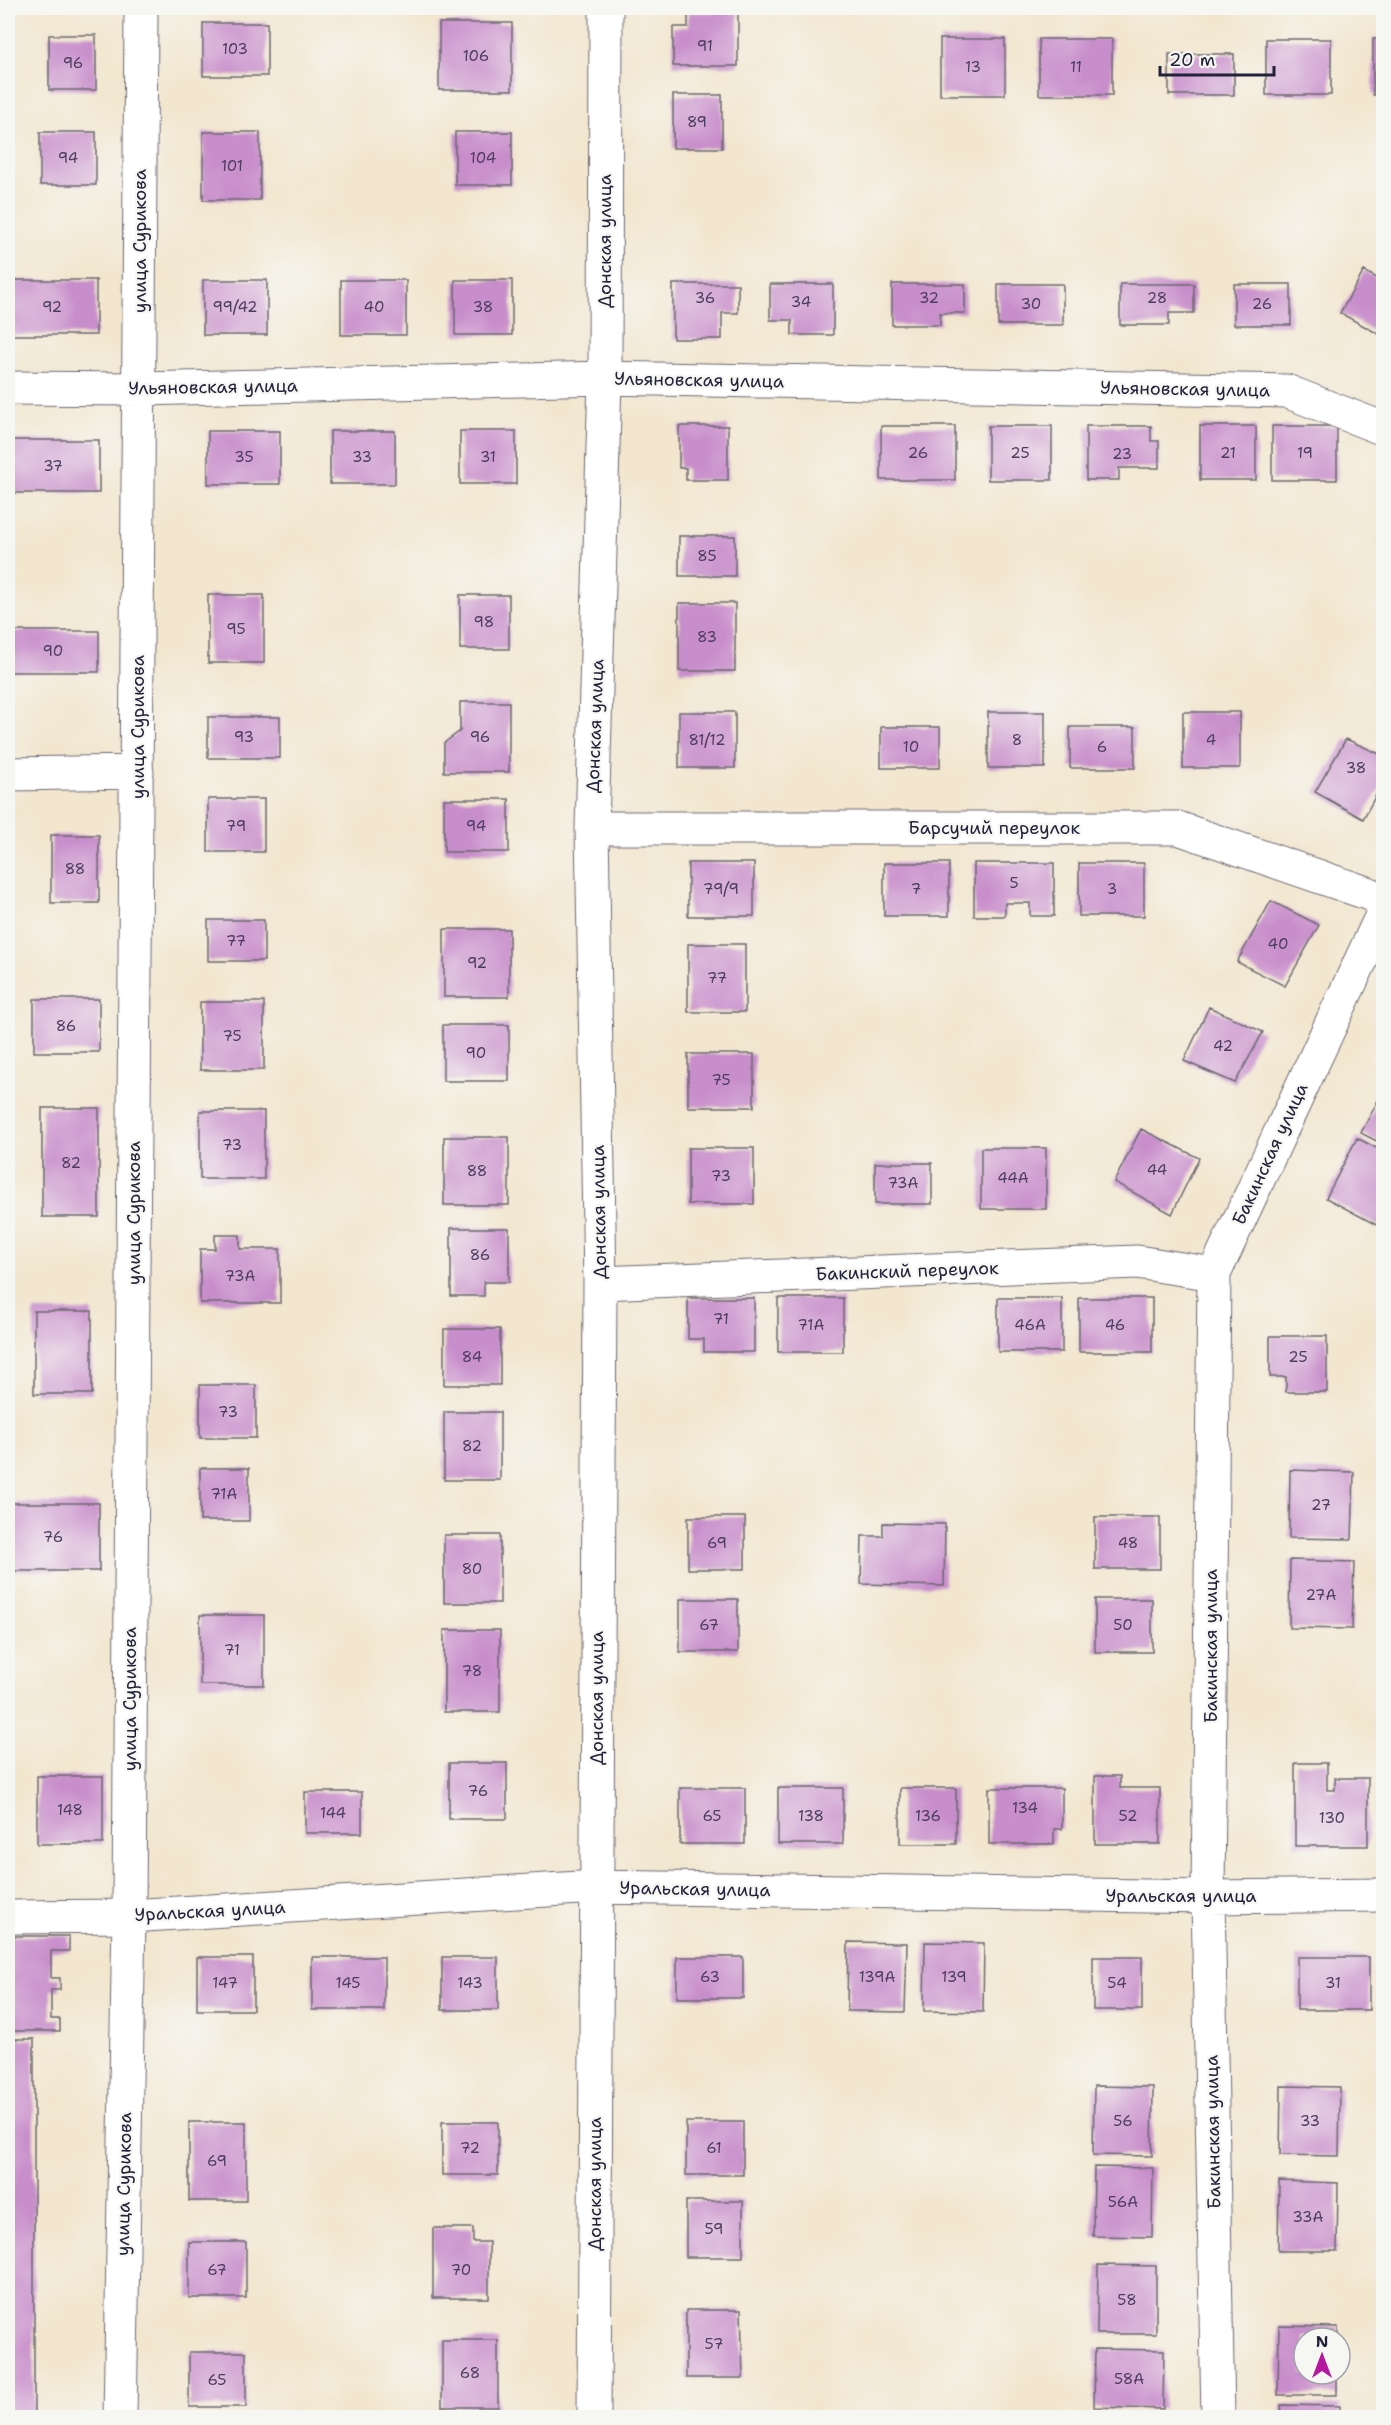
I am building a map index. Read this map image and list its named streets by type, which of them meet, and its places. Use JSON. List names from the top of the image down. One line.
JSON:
{"streets":{"street":["улица Сурикова","Донская улица","Ульяновская улица","Барсучий переулок","Бакинская улица","Бакинский переулок","Уральская улица"]},"crossings":[["улица Сурикова","Ульяновская улица"],["улица Сурикова","Уральская улица"],["Донская улица","Ульяновская улица"],["Донская улица","Барсучий переулок"],["Донская улица","Бакинский переулок"],["Донская улица","Уральская улица"],["Бакинская улица","Бакинский переулок"],["Бакинская улица","Уральская улица"]],"house_numbers":["91","103","106","96","13","11","89","94","104","101","36","32","28","34","30","26","92","99/42","40","38","26","25","21","19","23","35","33","31","37","85","98","95","83","90","93","96","81/12","8","4","10","6","38","79","94","88","5","79/9","7","3","77","40","92","77","86","75","42","90","75","73","82","44","88","73","44А","73А","86","73А","71","71А","46А","46","84","25","73","82","71А","27","76","69","48","80","27А","67","50","71","78","76","134","148","144","65","138","136","52","130","63","139А","139","147","145","143","54","31","56","33","72","61","69","56А","33А","59","67","70","58","57","68","58А","65"],"scale_bar":"20 m","north":"top"}
